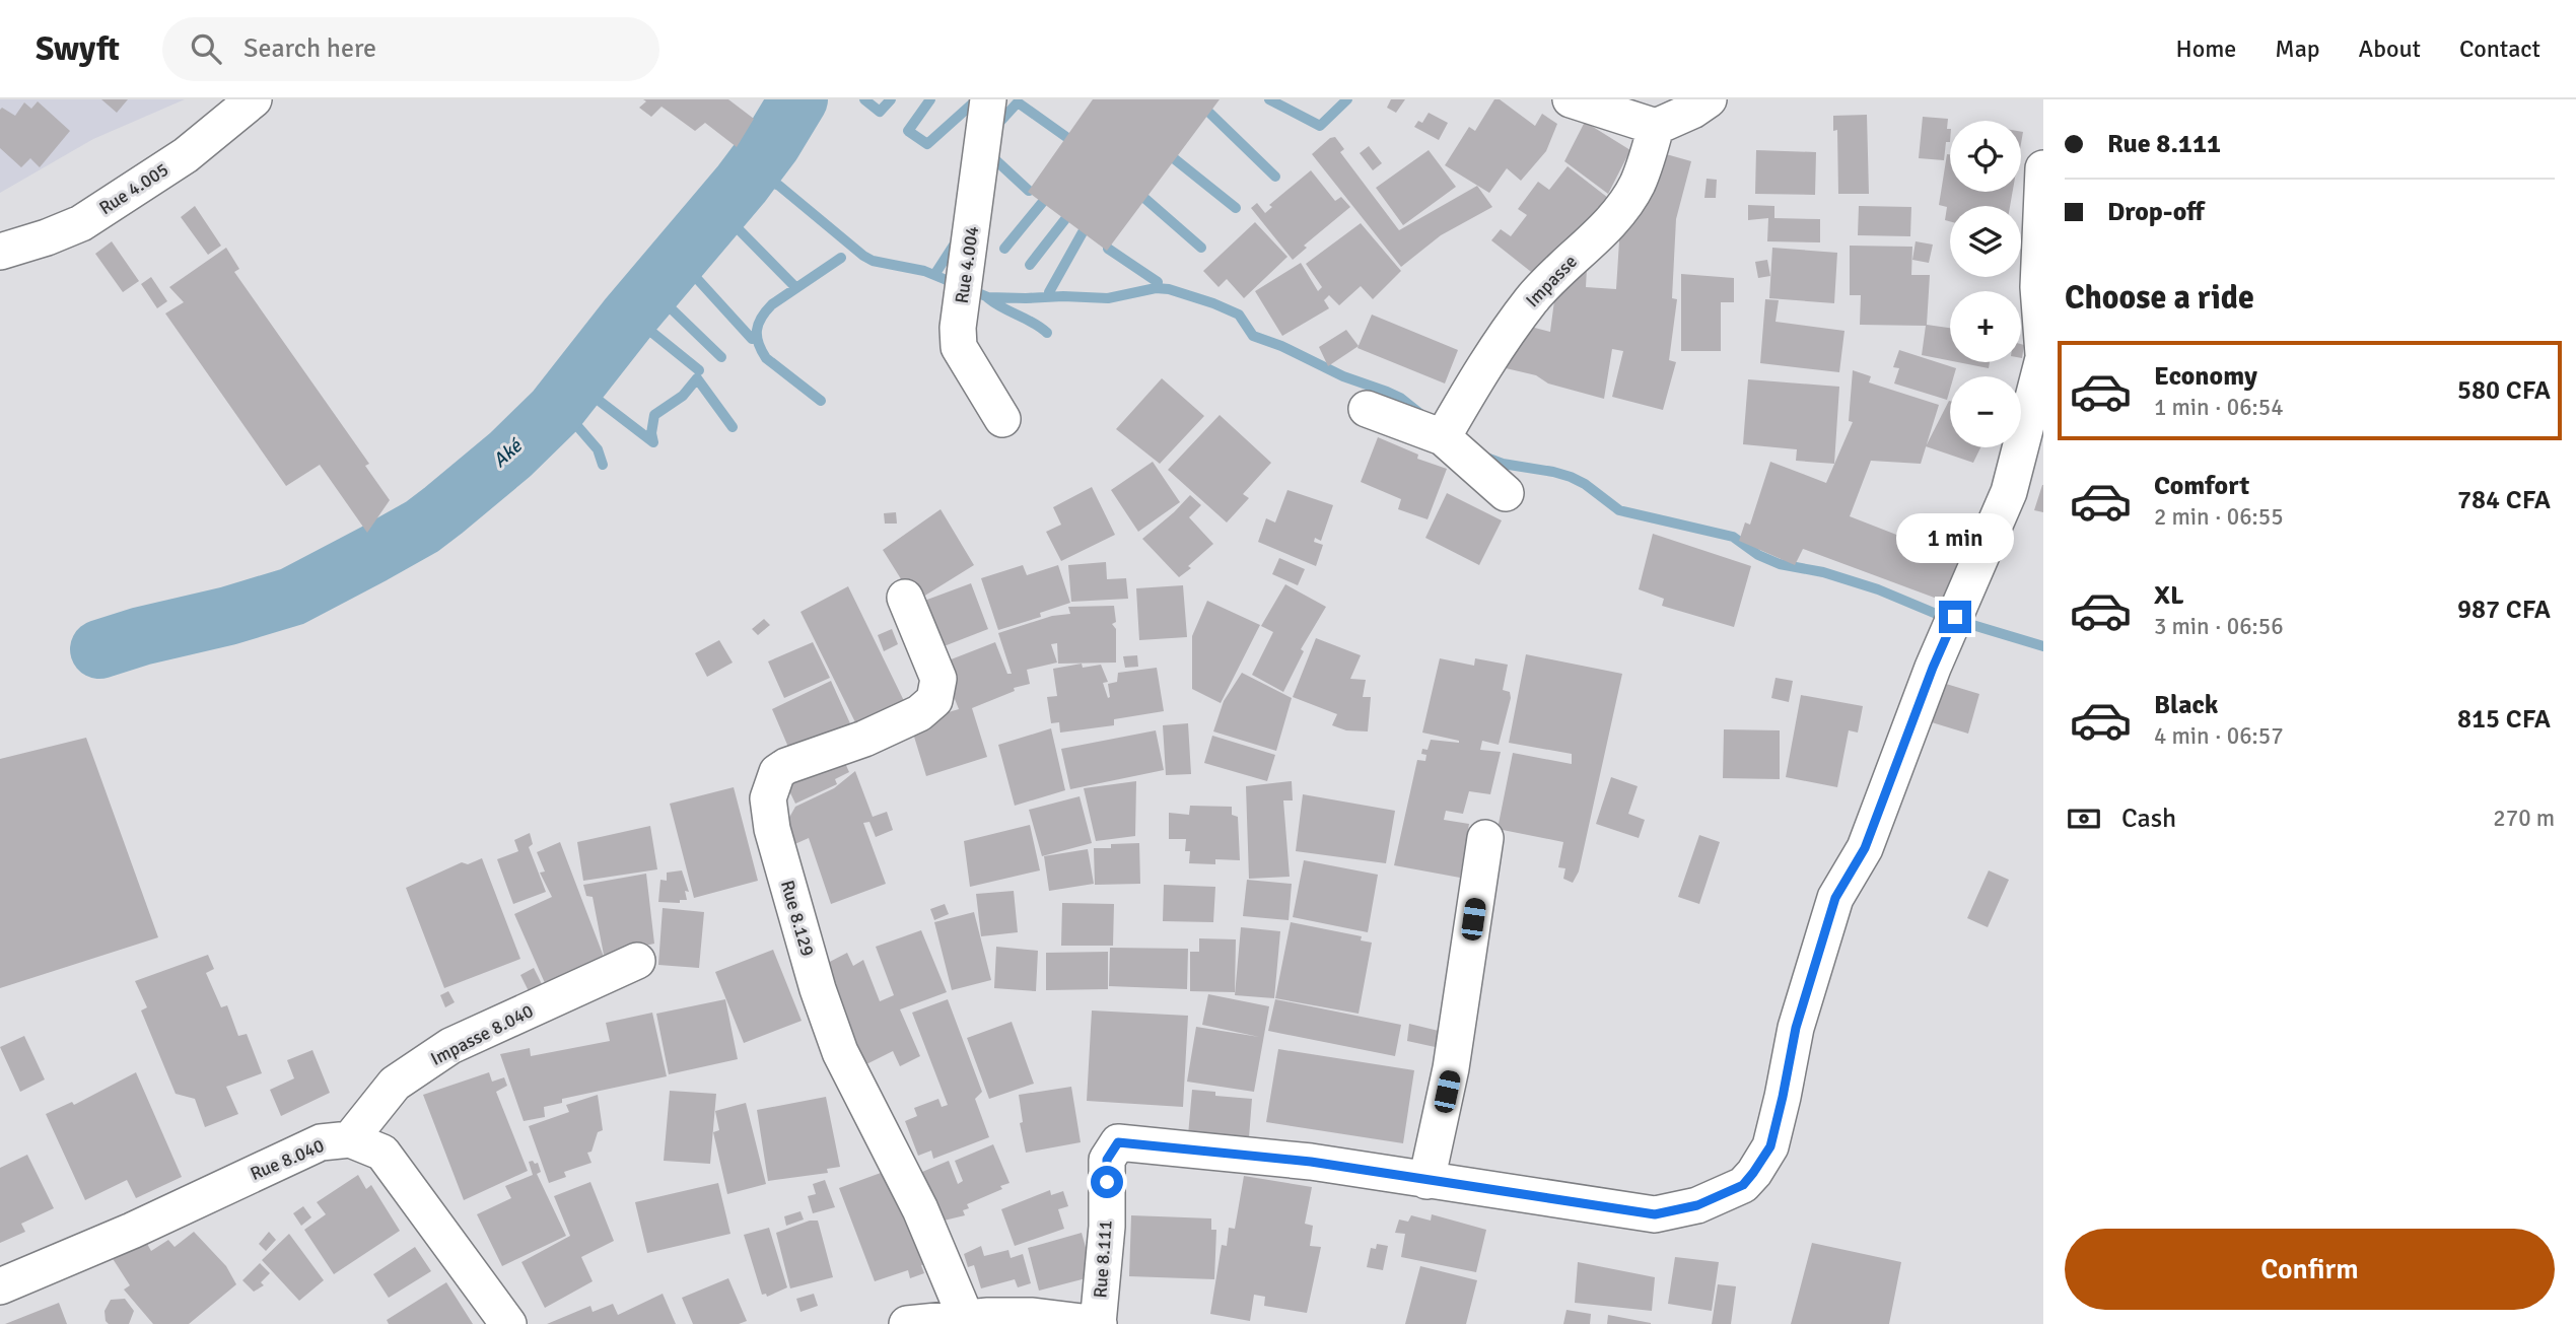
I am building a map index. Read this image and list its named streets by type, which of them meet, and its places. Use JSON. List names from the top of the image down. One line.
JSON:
{"streets":{"street":["Rue 4.005","Rue 4.004","Impasse","Rue 8.129","Impasse 8.040","Rue 8.040","Rue 8.111"]},"crossings":[["Impasse 8.040","Rue 8.040"]],"water":["Aké"],"page":{"header":"Swyft","search":"Search here","nav":["Home","Map","About","Contact"],"banner":["Rue 8.111","Drop-off"],"map_buttons":["+","−"],"heading":"Choose a ride","list":[{"name":"Economy","note":"1 min · 06:54","value":"580 CFA"},{"name":"Comfort","note":"2 min · 06:55","value":"784 CFA"},{"name":"XL","note":"3 min · 06:56","value":"987 CFA"},{"name":"Black","note":"4 min · 06:57","value":"815 CFA"}],"bubble":"1 min","pay":["Cash","270 m"],"buttons":"Confirm"}}
